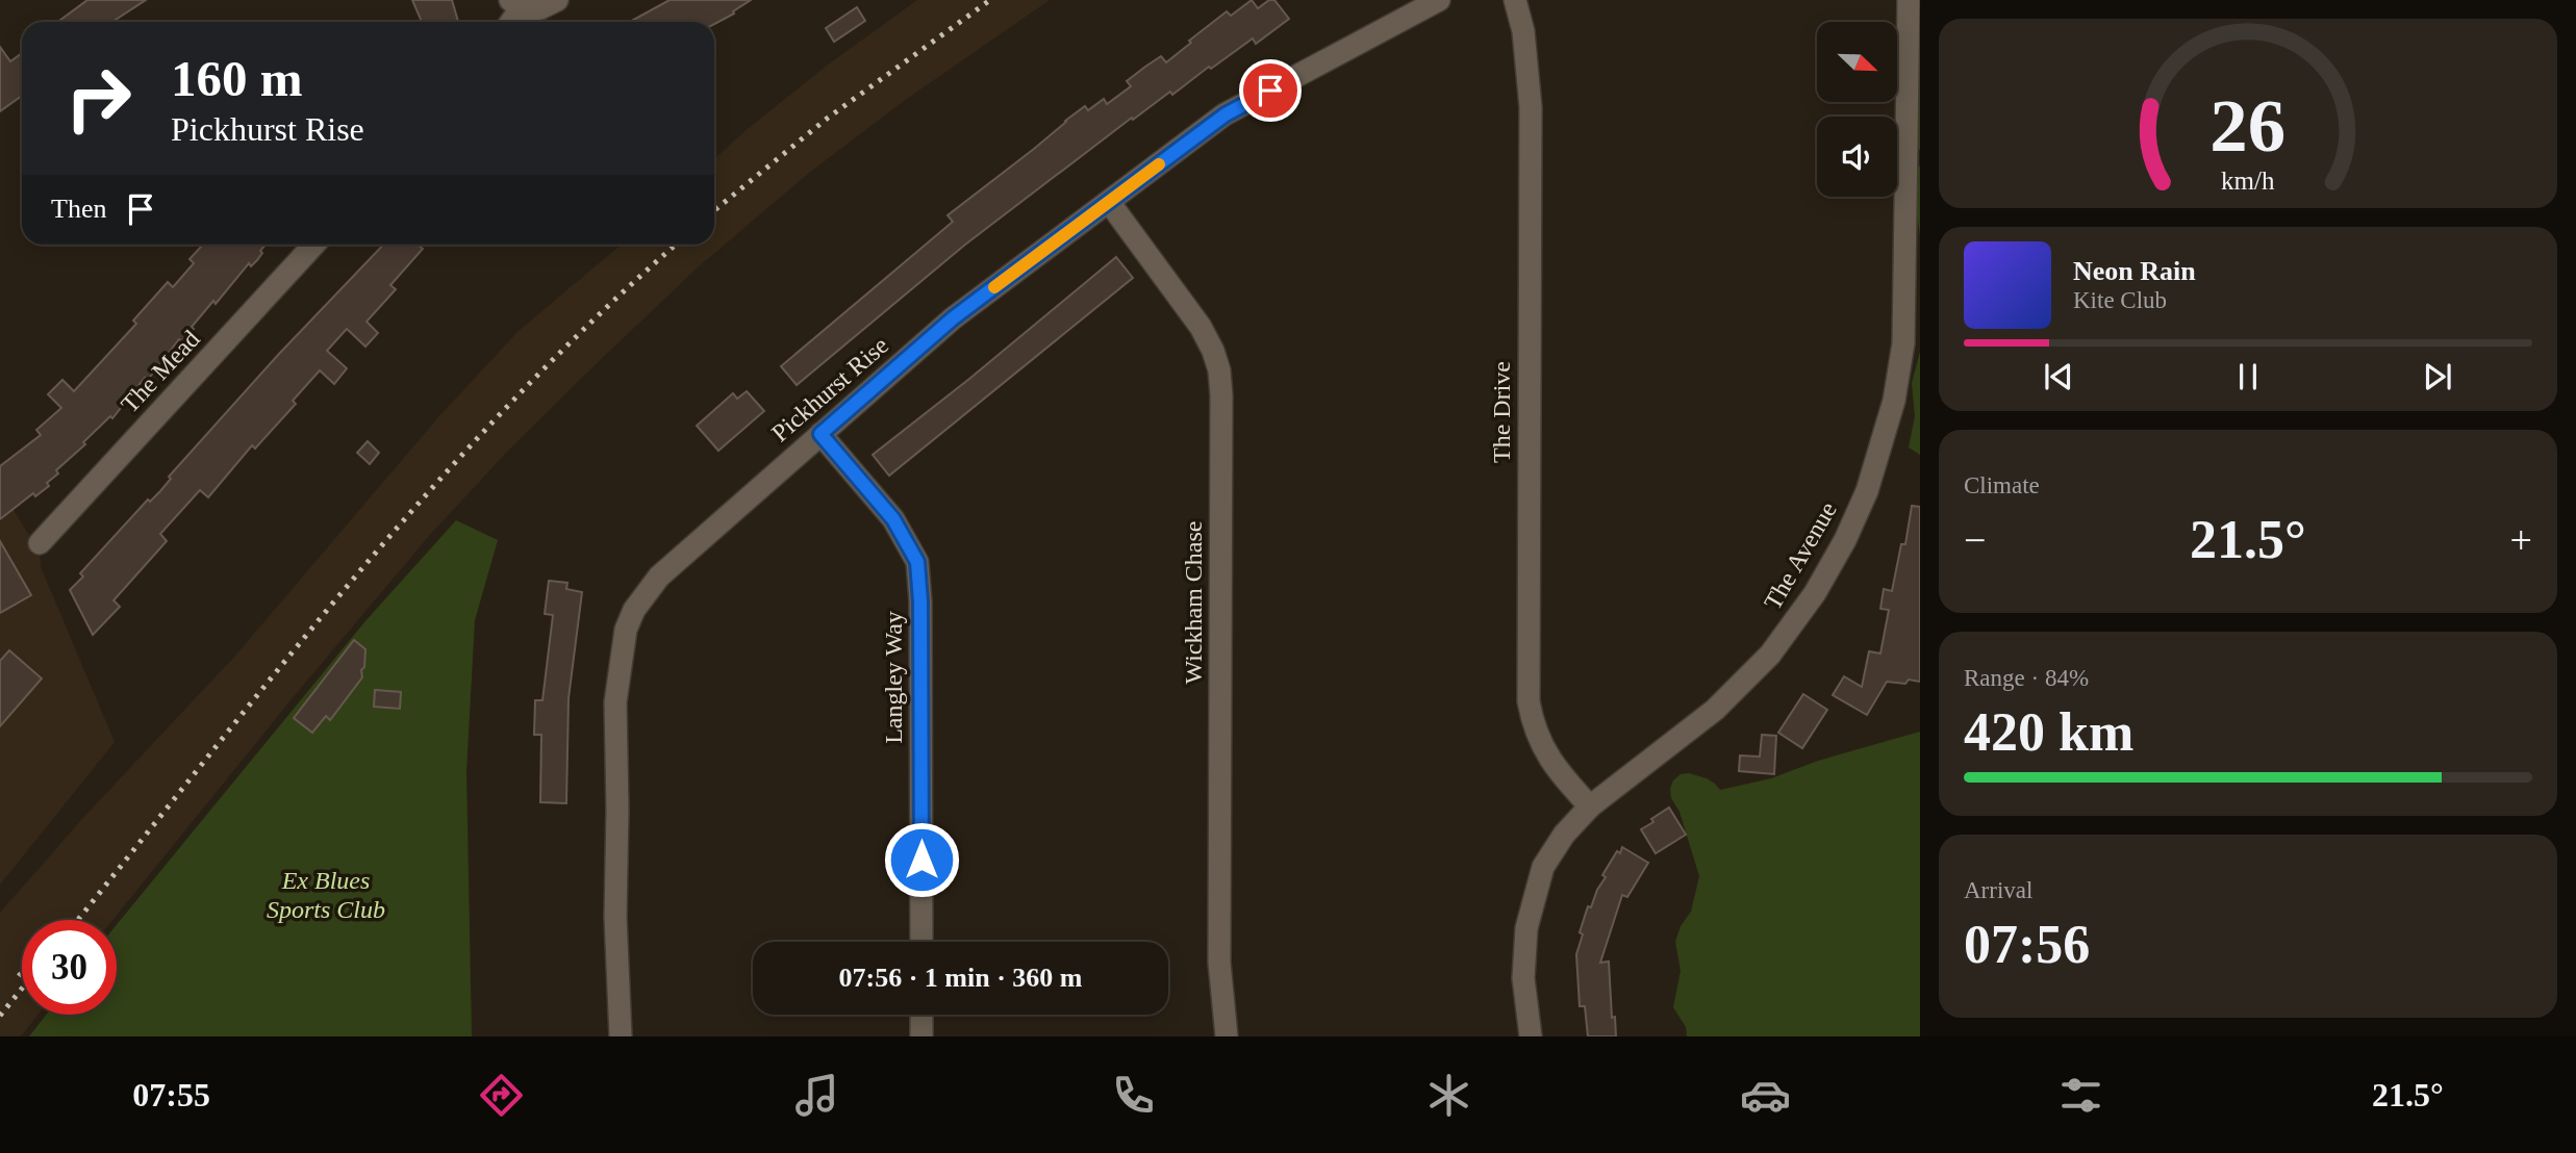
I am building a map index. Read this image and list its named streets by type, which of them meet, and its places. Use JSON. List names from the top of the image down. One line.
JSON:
{"streets":{"street":["The Mead","Pickhurst Rise","The Drive","The Avenue","Wickham Chase","Langley Way"]},"crossings":[["Pickhurst Rise","Wickham Chase"],["Pickhurst Rise","Langley Way"],["The Drive","The Avenue"]],"parks":["Ex Blues Sports Club"],"north":"bottom right","page":{"turn":["160 m","Pickhurst Rise"],"then":"Then","song":["Neon Rain","Kite Club"],"tile":["Climate",["Range · 84%","420 km"],["Arrival","07:56"]],"heat":["−","21.5°","+"],"limit":"30","trip":"07:56 · 1 min · 360 m","tabs":["07:55","21.5°"],"gauge":["26","km/h"]}}
